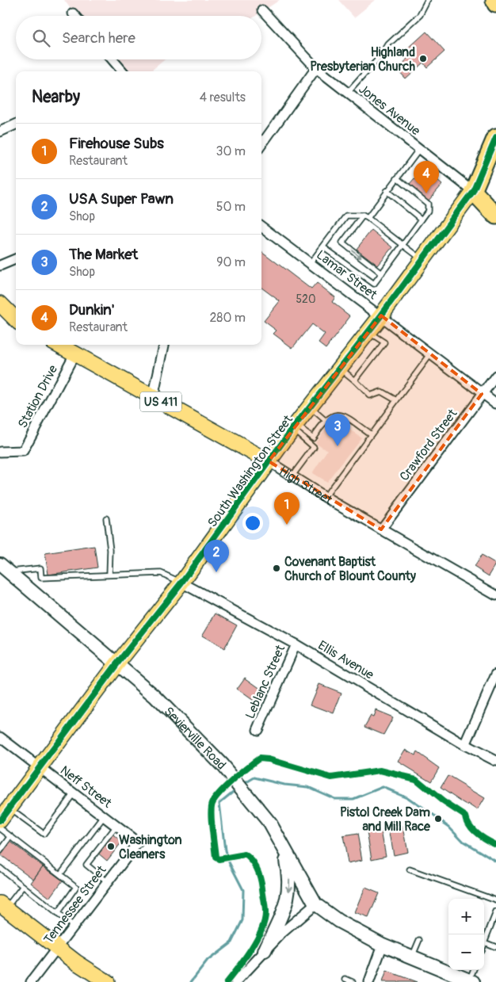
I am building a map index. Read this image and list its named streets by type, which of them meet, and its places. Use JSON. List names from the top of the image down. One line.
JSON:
{"streets":{"main road":["US 411","South Washington Street","High Street"],"street":["Jones Avenue","Lamar Street","Station Drive","Crawford Street","Ellis Avenue","Leblanc Street","Sevierville Road","Neff Street","Tennessee Street"]},"crossings":[["Jones Avenue","South Washington Street"],["Lamar Street","Crawford Street"],["Lamar Street","South Washington Street"],["Station Drive","High Street"],["Crawford Street","High Street"],["South Washington Street","High Street"],["South Washington Street","Ellis Avenue"],["South Washington Street","Sevierville Road"],["South Washington Street","Neff Street"],["Ellis Avenue","Leblanc Street"],["Neff Street","Tennessee Street"]],"places":["Highland Presbyterian Church","Covenant Baptist Church of Blount County","Pistol Creek Dam and Mill Race","Washington Cleaners"],"house_numbers":["520"],"page":{"search":"Search here","heading":["Nearby","4 results"],"list":[{"mark":"1","name":"Firehouse Subs","note":"Restaurant","value":"30 m"},{"mark":"2","name":"USA Super Pawn","note":"Shop","value":"50 m"},{"mark":"3","name":"The Market","note":"Shop","value":"90 m"},{"mark":"4","name":"Dunkin'","note":"Restaurant","value":"280 m"}],"pins":["4","3","1","2"],"map_buttons":["+","−"]}}
